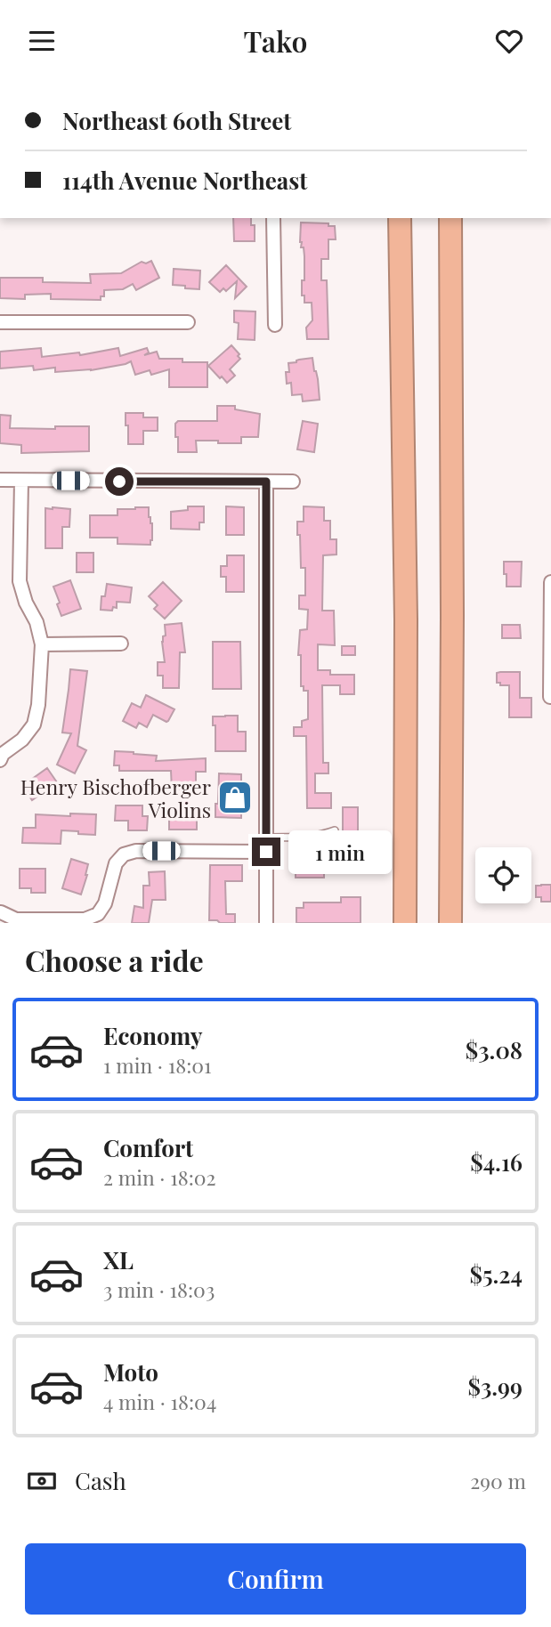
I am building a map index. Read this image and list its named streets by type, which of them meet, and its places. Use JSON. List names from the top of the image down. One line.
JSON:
{"places":{"shop":["Henry Bischofberger Violins"]},"page":{"header":"Tako","banner":["Northeast 60th Street","114th Avenue Northeast"],"bubble":"1 min","heading":"Choose a ride","list":[{"name":"Economy","note":"1 min · 18:01","value":"$3.08"},{"name":"Comfort","note":"2 min · 18:02","value":"$4.16"},{"name":"XL","note":"3 min · 18:03","value":"$5.24"},{"name":"Moto","note":"4 min · 18:04","value":"$3.99"}],"pay":["Cash","290 m"],"buttons":"Confirm"}}
